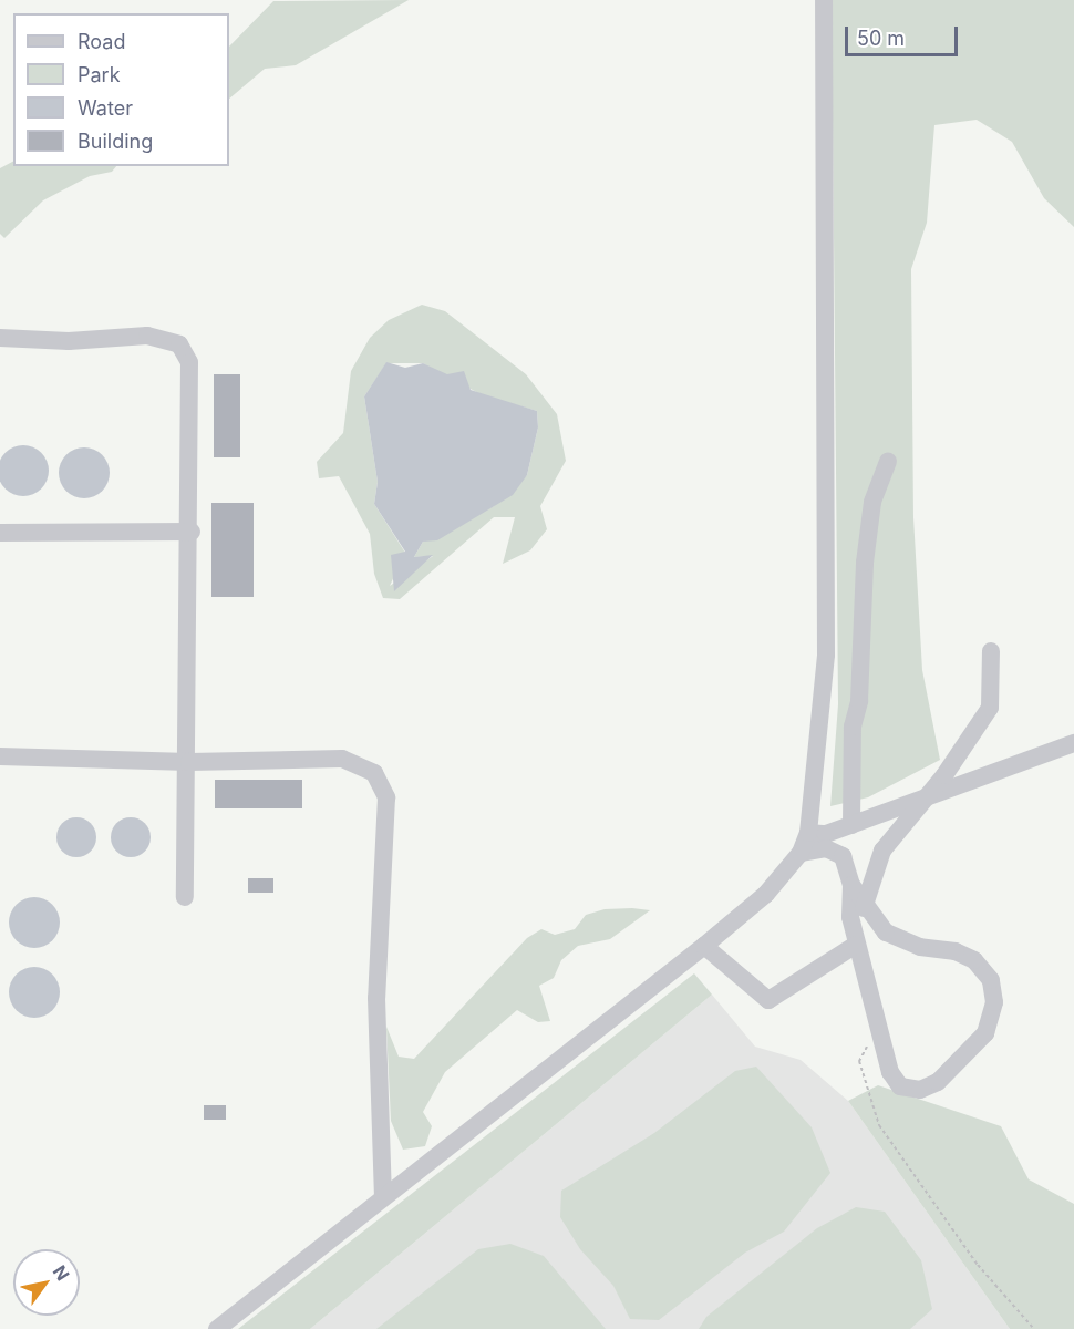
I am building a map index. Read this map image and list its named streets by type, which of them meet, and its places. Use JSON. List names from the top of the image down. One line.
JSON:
{"legend":["Road","Park","Water","Building"],"scale_bar":"50 m","north":"top right"}
